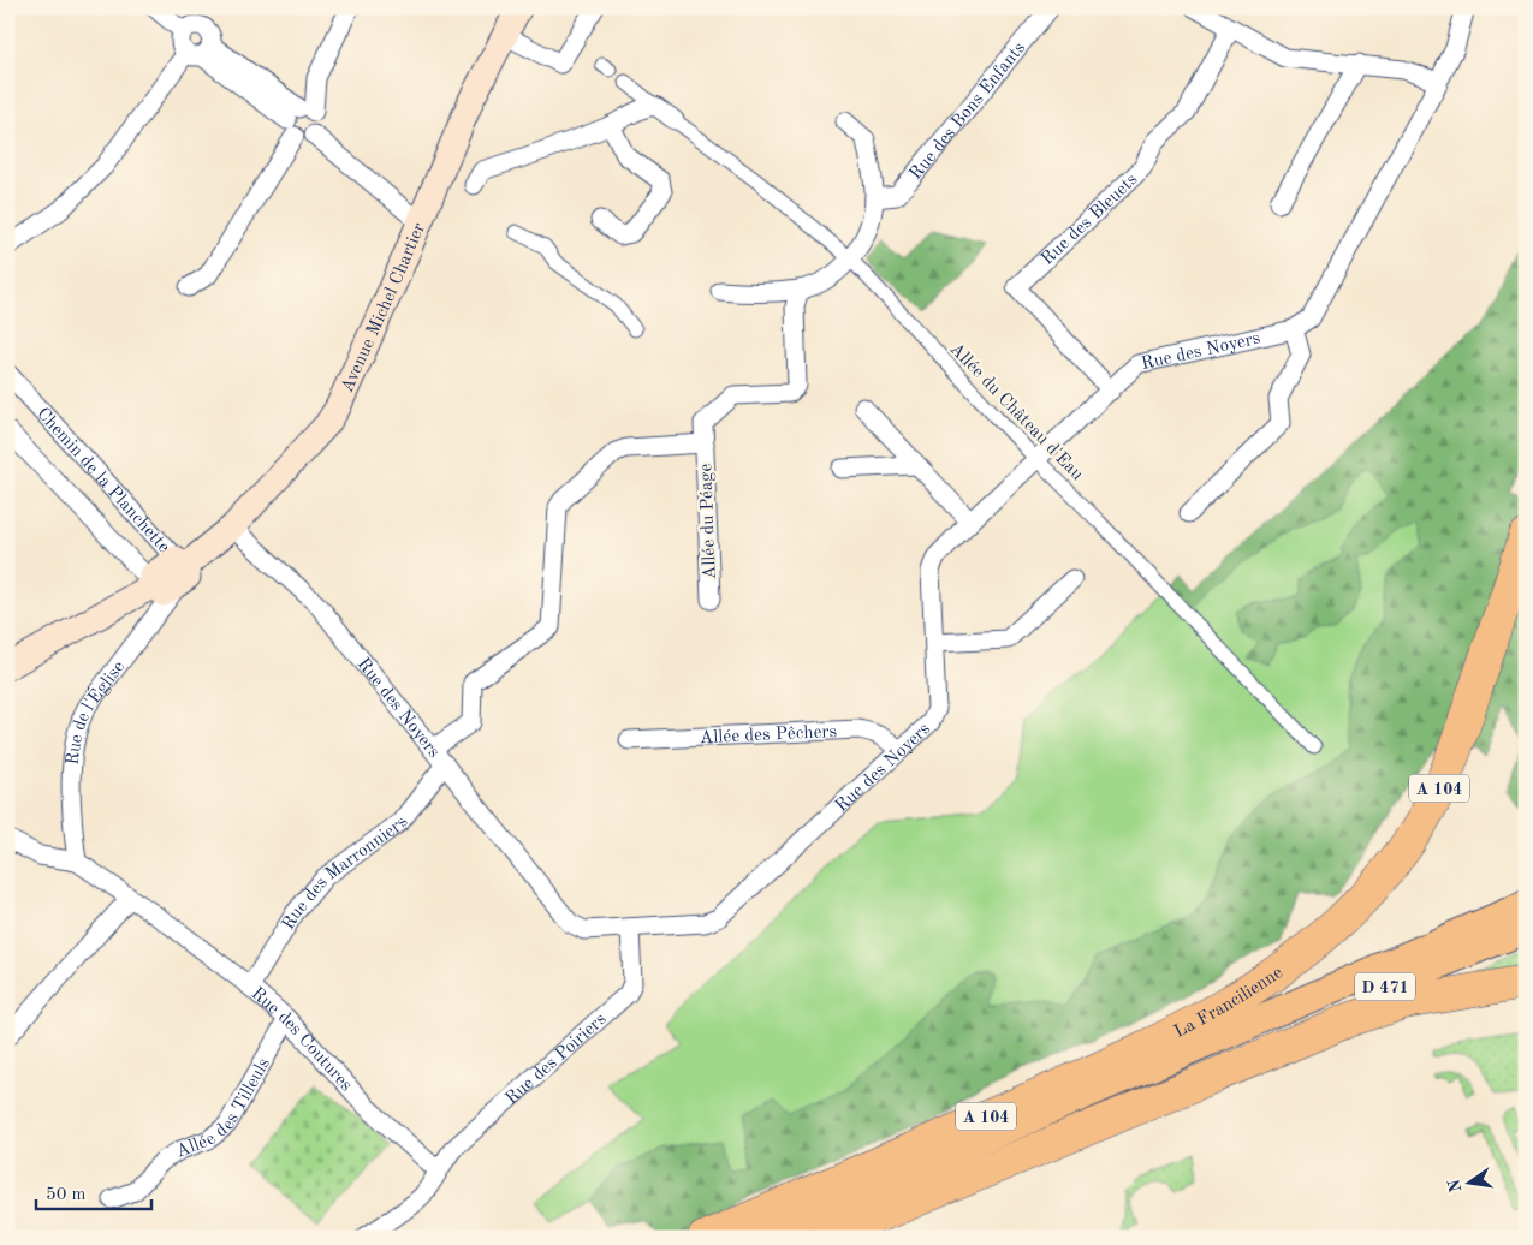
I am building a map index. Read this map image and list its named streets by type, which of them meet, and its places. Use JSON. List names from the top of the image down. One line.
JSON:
{"streets":{"highway":["A 104","La Francilienne"],"main road":["Avenue Michel Chartier","D 471"],"street":["Rue des Bons Enfants","Rue des Bleuets","Rue des Noyers","Allée du Château d'Eau","Chemin de la Planchette","Allée du Péage","Rue de l'Église","Allée des Pêchers","Rue des Marronniers","Rue des Coutures","Rue des Poiriers","Allée des Tilleuls"]},"crossings":[["Rue des Bleuets","Rue des Noyers"],["Avenue Michel Chartier","Rue des Noyers"],["Avenue Michel Chartier","Chemin de la Planchette"],["Avenue Michel Chartier","Rue de l'Église"],["Rue des Noyers","Allée du Château d'Eau"],["Rue des Noyers","Allée des Pêchers"],["Rue des Noyers","Rue des Marronniers"],["Rue des Noyers","Rue des Poiriers"],["Chemin de la Planchette","Rue de l'Église"],["Rue de l'Église","Rue des Coutures"],["A 104","D 471"],["Rue des Marronniers","Rue des Coutures"],["Rue des Coutures","Rue des Poiriers"],["Rue des Coutures","Allée des Tilleuls"]],"scale_bar":"50 m","north":"left"}
